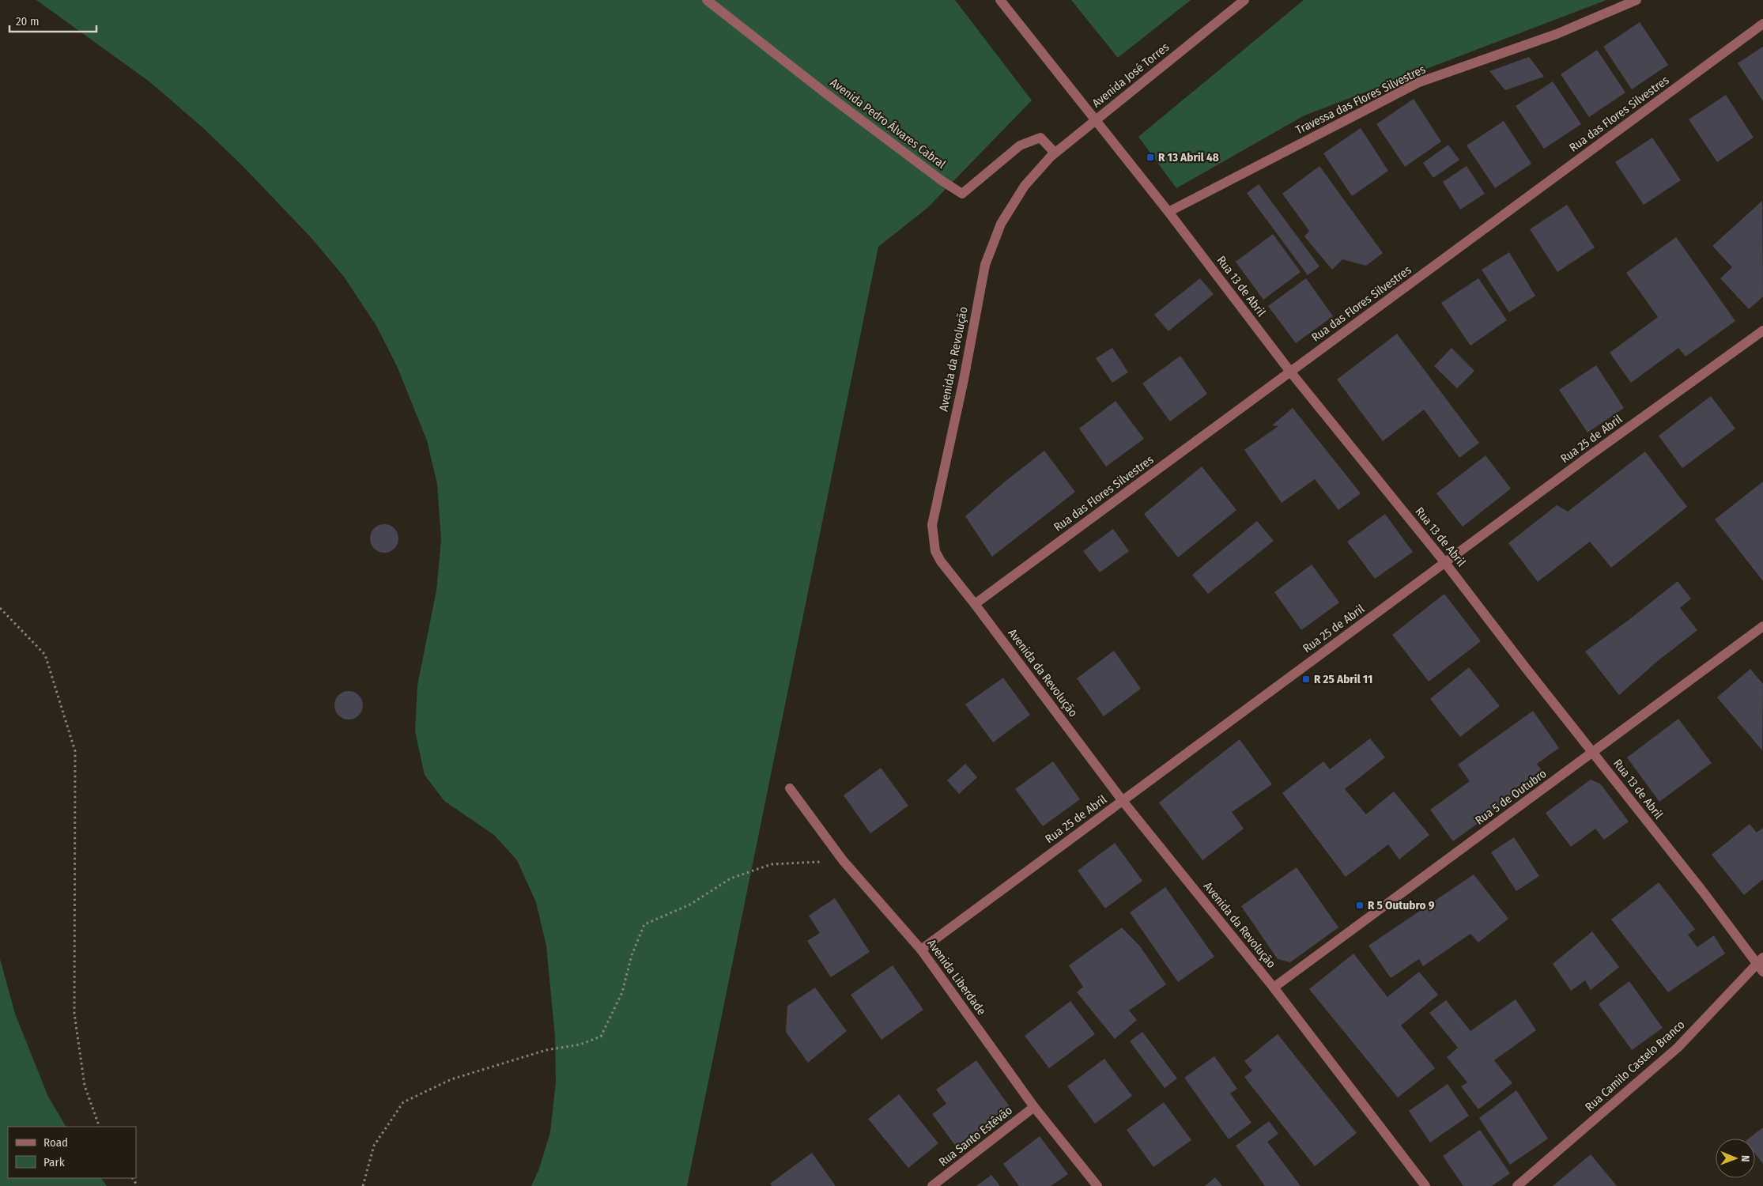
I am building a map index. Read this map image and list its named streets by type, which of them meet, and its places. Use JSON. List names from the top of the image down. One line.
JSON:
{"streets":{"street":["Avenida José Torres","Travessa das Flores Silvestres","Rua das Flores Silvestres","Avenida Pedro Álvares Cabral","Rua 13 de Abril","Avenida da Revolução","Rua 25 de Abril","Rua 5 de Outubro","Avenida Liberdade","Rua Camilo Castelo Branco","Rua Santo Estêvão"]},"crossings":[["Avenida José Torres","Rua 13 de Abril"],["Avenida José Torres","Avenida da Revolução"],["Travessa das Flores Silvestres","Rua 13 de Abril"],["Rua das Flores Silvestres","Rua 13 de Abril"],["Rua das Flores Silvestres","Avenida da Revolução"],["Avenida Pedro Álvares Cabral","Avenida da Revolução"],["Rua 13 de Abril","Avenida da Revolução"],["Rua 13 de Abril","Rua 25 de Abril"],["Rua 13 de Abril","Rua 5 de Outubro"],["Rua 13 de Abril","Rua Camilo Castelo Branco"],["Avenida da Revolução","Rua 25 de Abril"],["Avenida da Revolução","Rua 5 de Outubro"],["Rua 25 de Abril","Avenida Liberdade"],["Avenida Liberdade","Rua Santo Estêvão"]],"places":{"transit":["R 13 Abril 48","R 25 Abril 11","R 5 Outubro 9"]},"legend":["Road","Park"],"scale_bar":"20 m","north":"right"}
